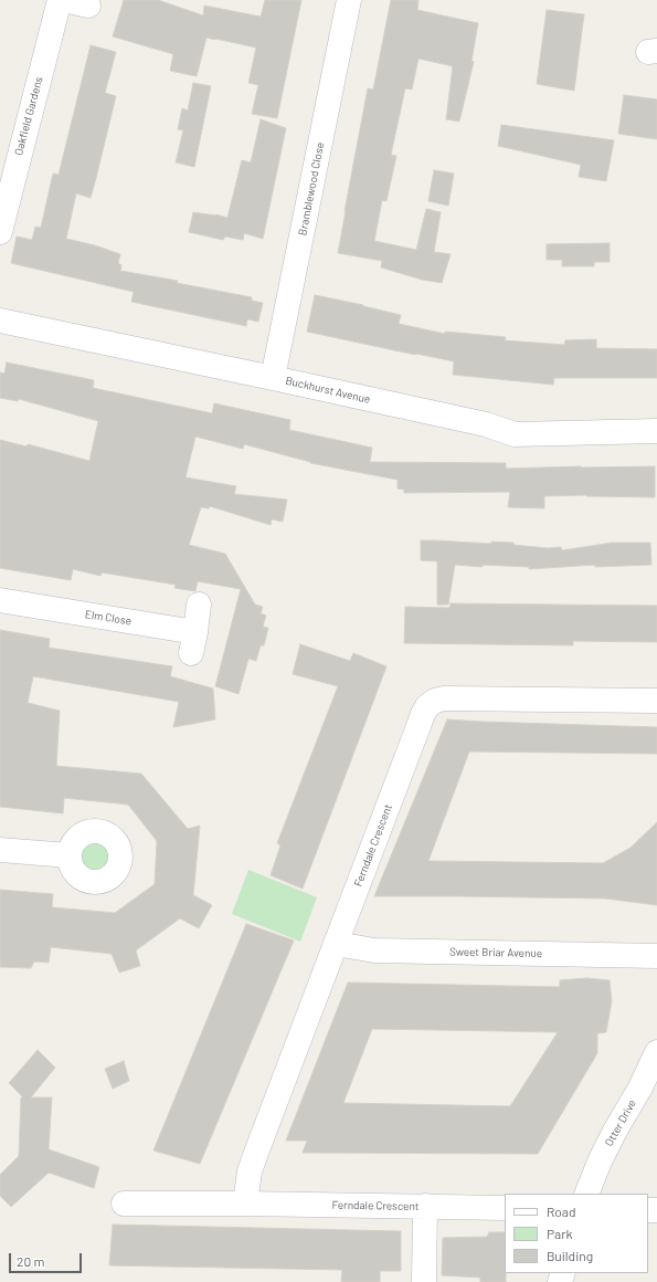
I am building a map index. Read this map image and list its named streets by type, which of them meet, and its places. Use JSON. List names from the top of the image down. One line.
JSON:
{"streets":{"street":["Oakfield Gardens","Bramblewood Close","Buckhurst Avenue","Elm Close","Ferndale Crescent","Sweet Briar Avenue","Otter Drive"]},"crossings":[["Bramblewood Close","Buckhurst Avenue"],["Ferndale Crescent","Sweet Briar Avenue"]],"legend":["Road","Park","Building"],"scale_bar":"20 m"}
